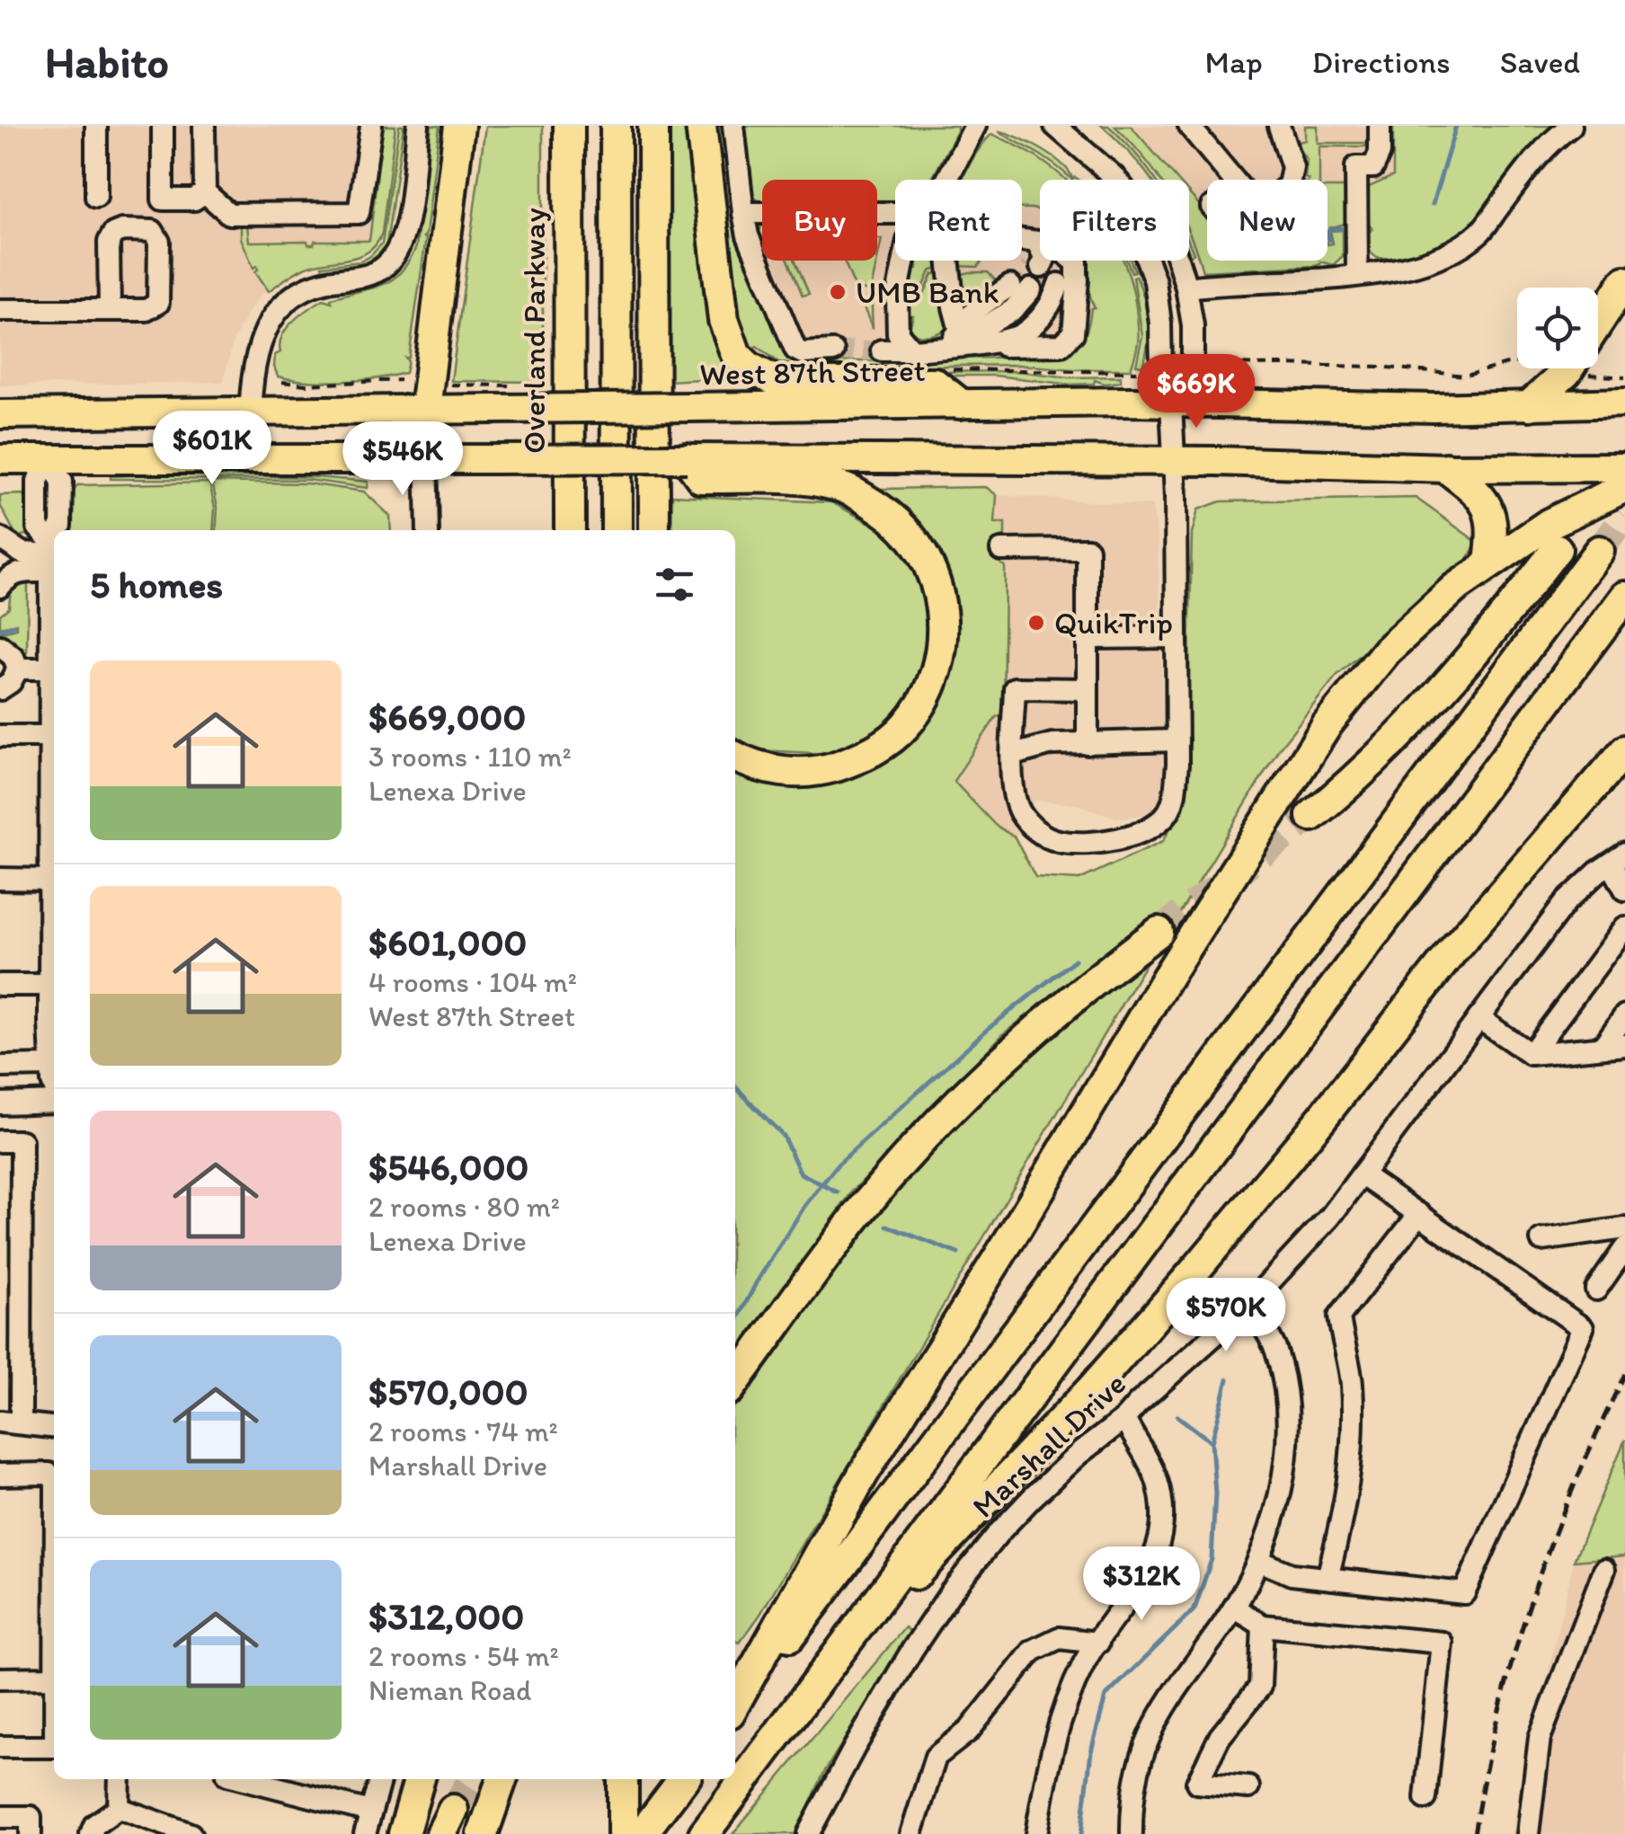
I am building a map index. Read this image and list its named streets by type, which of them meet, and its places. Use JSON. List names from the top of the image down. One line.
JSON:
{"streets":{"highway":["Overland Parkway"],"main road":["West 87th Street"],"street":["Marshall Drive"]},"places":["UMB Bank","QuikTrip"],"page":{"header":"Habito","nav":["Map","Directions","Saved"],"chip":["Buy","Rent","Filters","New"],"price":["$669K","$601K","$546K","$570K","$312K"],"heading":"5 homes","list":[{"name":"$669,000","note":"3 rooms · 110 m² · Lenexa Drive"},{"name":"$601,000","note":"4 rooms · 104 m² · West 87th Street"},{"name":"$546,000","note":"2 rooms · 80 m² · Lenexa Drive"},{"name":"$570,000","note":"2 rooms · 74 m² · Marshall Drive"},{"name":"$312,000","note":"2 rooms · 54 m² · Nieman Road"}]}}
